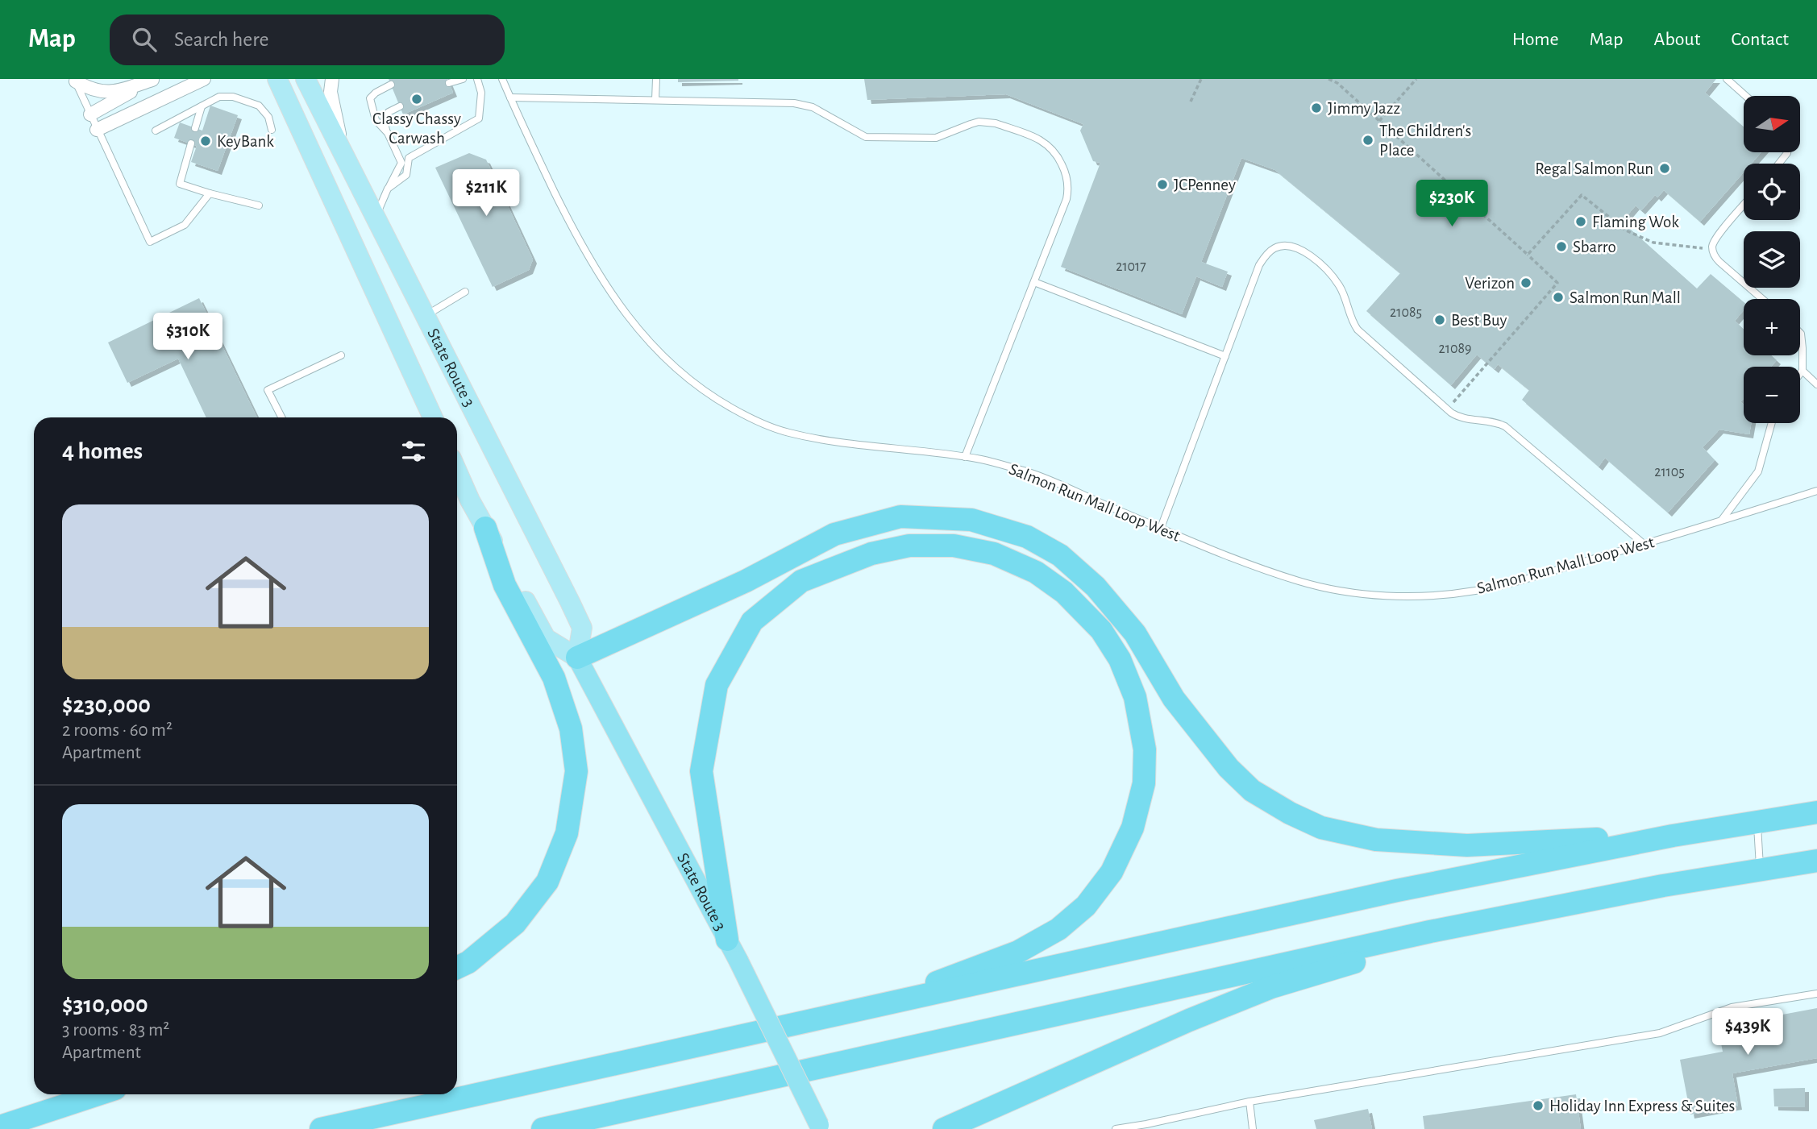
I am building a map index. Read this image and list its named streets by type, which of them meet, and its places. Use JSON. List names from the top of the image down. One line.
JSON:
{"streets":{"highway":["State Route 3"],"lane":["Salmon Run Mall Loop West"]},"places":["Classy Chassy Carwash","Jimmy Jazz","The Children's Place","KeyBank","Regal Salmon Run","JCPenney","Flaming Wok","Sbarro","Verizon","Salmon Run Mall","Best Buy","Holiday Inn Express & Suites"],"house_numbers":["21017","21085","21089","21105"],"north":"right","page":{"header":"Map","search":"Search here","nav":["Home","Map","About","Contact"],"map_buttons":["+","−"],"price":["$211K","$230K","$310K","$439K"],"heading":"4 homes","list":[{"name":"$230,000","note":"2 rooms · 60 m² · Apartment"},{"name":"$310,000","note":"3 rooms · 83 m² · Apartment"}]}}
